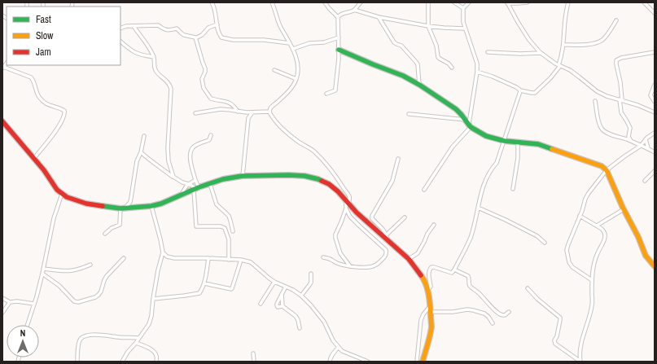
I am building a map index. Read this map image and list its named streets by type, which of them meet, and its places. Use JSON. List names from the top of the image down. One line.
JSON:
{"legend":["Fast","Slow","Jam"],"north":"top"}
